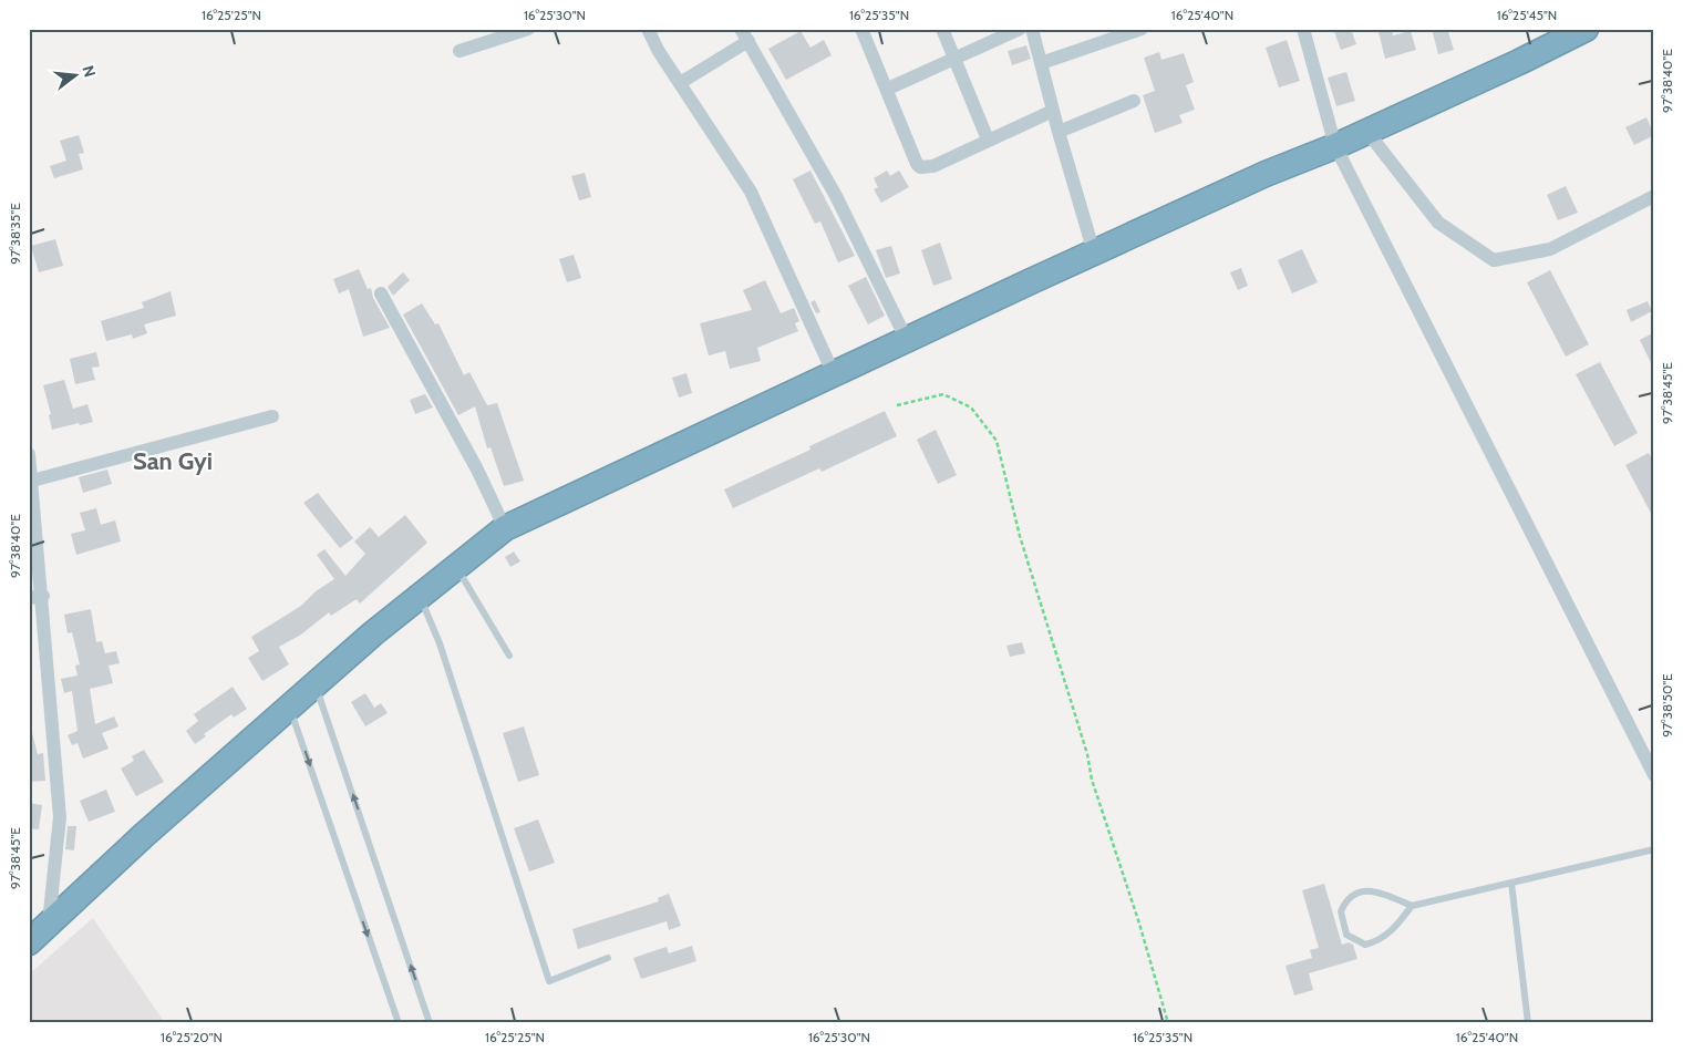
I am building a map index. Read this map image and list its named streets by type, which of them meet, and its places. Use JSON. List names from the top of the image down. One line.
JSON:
{"districts":["San Gyi"],"north":"right","coordinates":["16°25'25\"N","16°25'30\"N","16°25'35\"N","16°25'40\"N","16°25'45\"N","97°38'40\"E","97°38'35\"E","97°38'45\"E","97°38'50\"E","16°25'20\"N"]}
